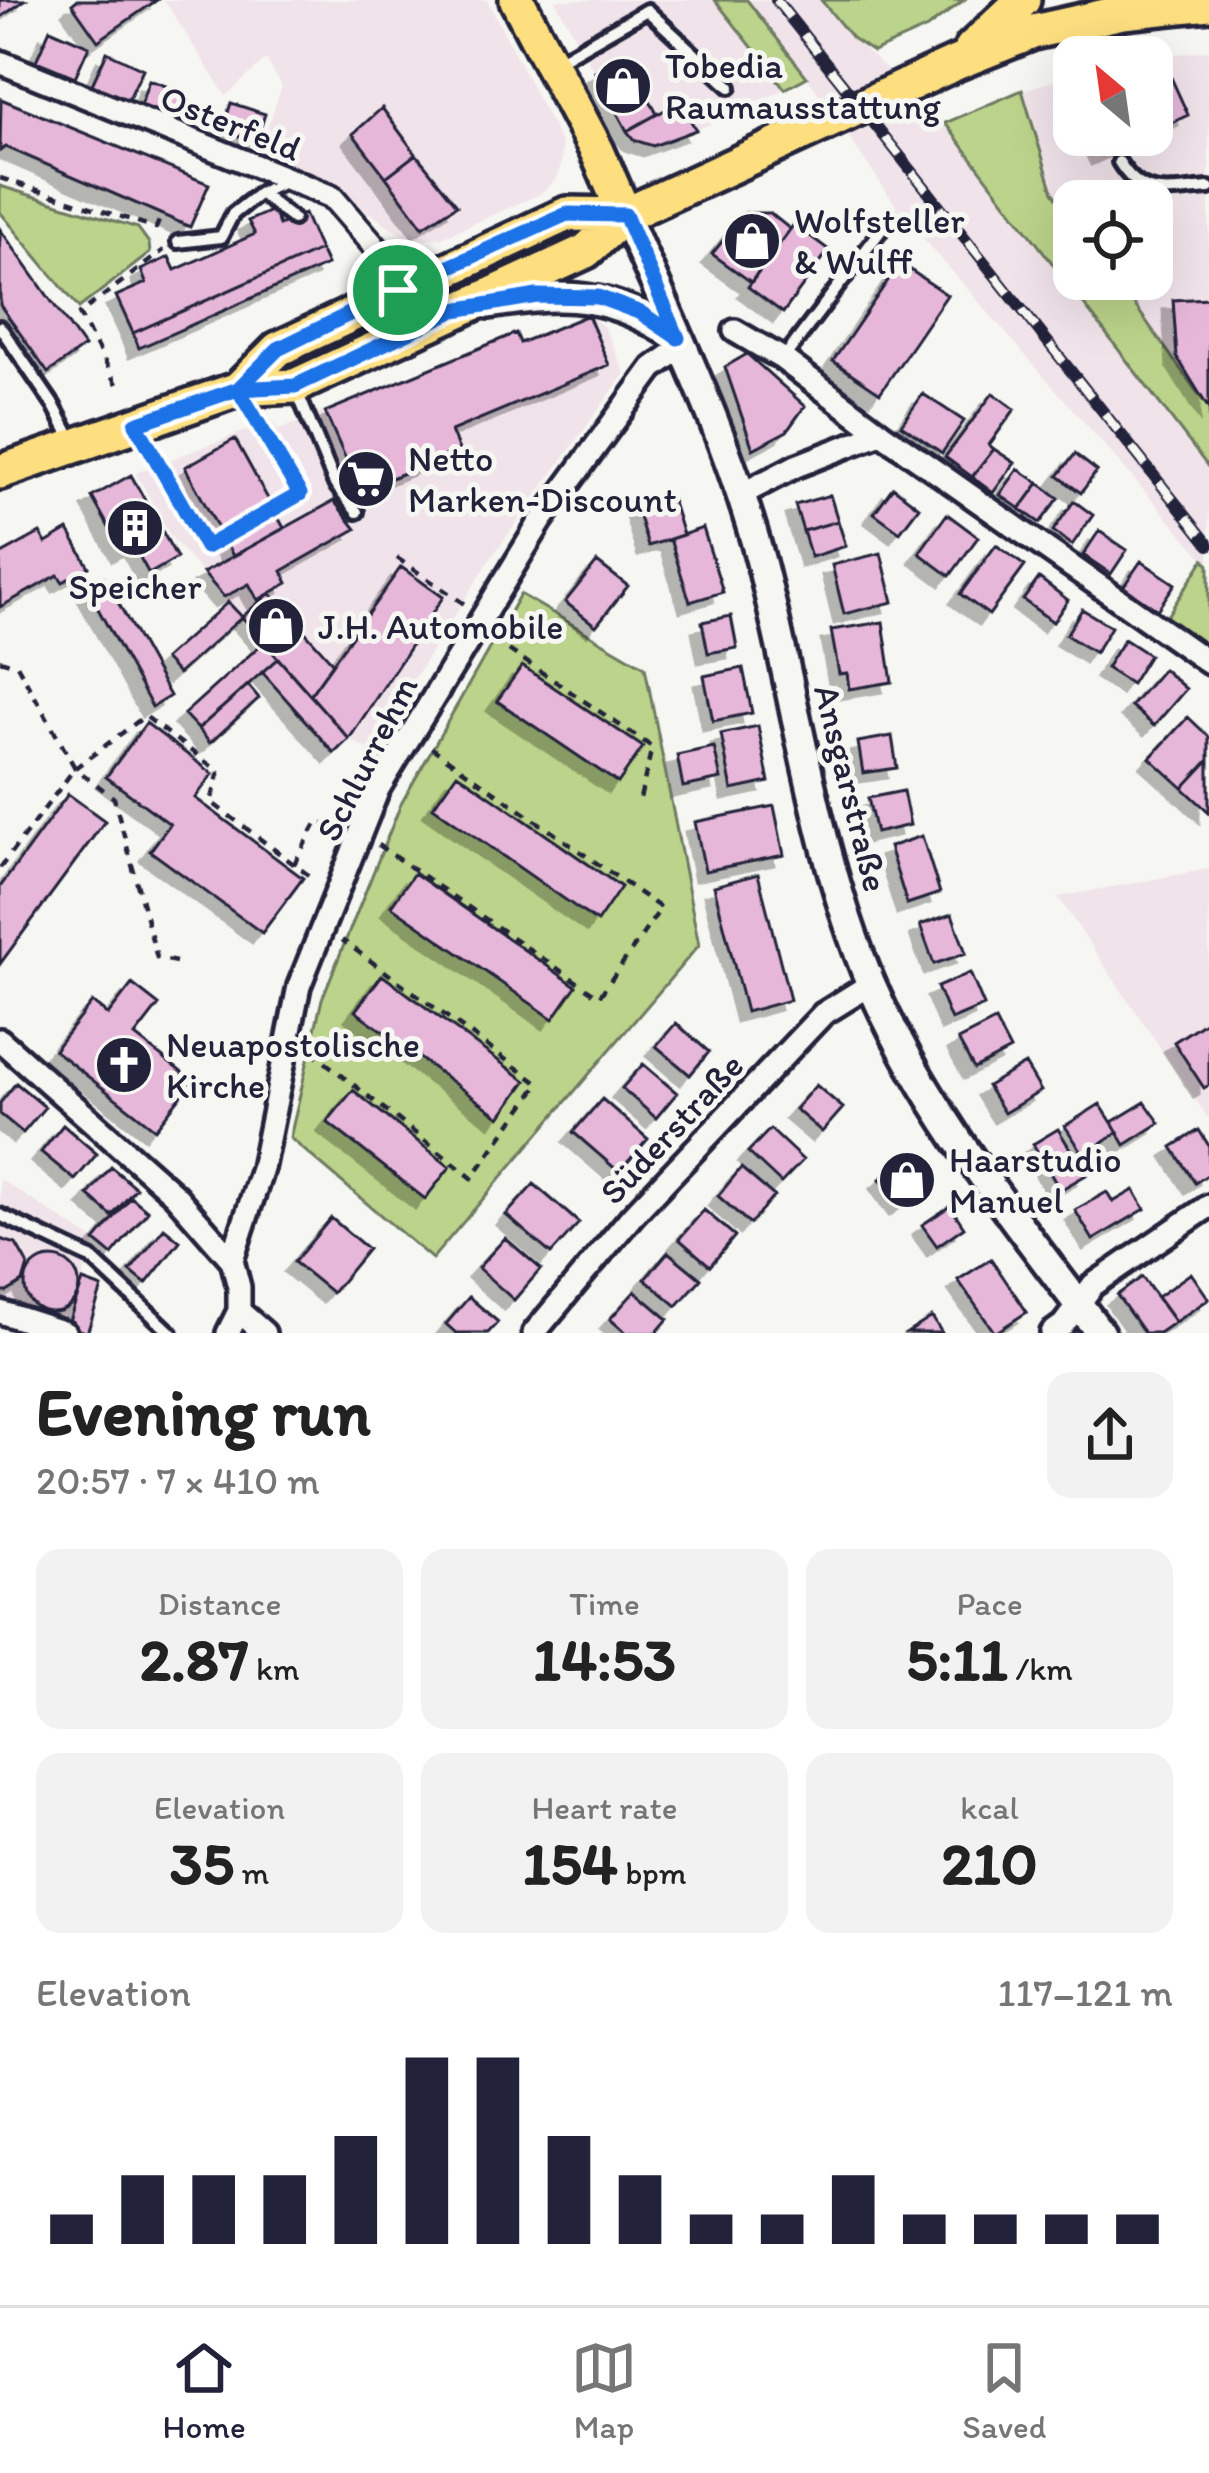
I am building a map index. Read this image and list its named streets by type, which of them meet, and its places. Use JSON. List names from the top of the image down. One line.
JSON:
{"streets":{"street":["Osterfeld","Schlurrehm","Ansgarstraße","Süderstraße"]},"crossings":[["Schlurrehm","Ansgarstraße"],["Ansgarstraße","Süderstraße"]],"places":{"shop":["Tobedia Raumausstattung","Wolfsteller & Wulff","J.H. Automobile","Haarstudio Manuel"],"supermarket":["Netto Marken-Discount"],"building":["Speicher"],"church":["Neuapostolische Kirche"]},"north":"top left","page":{"heading":["Evening run","20:57 · 7 × 410 m"],"stats":[["Distance","2.87 km"],["Time","14:53"],["Pace","5:11 /km"],["Elevation","35 m"],["Heart rate","154 bpm"],["kcal","210"]],"chart":["Elevation","117–121 m"],"tabs":["Home","Map","Saved"]}}
